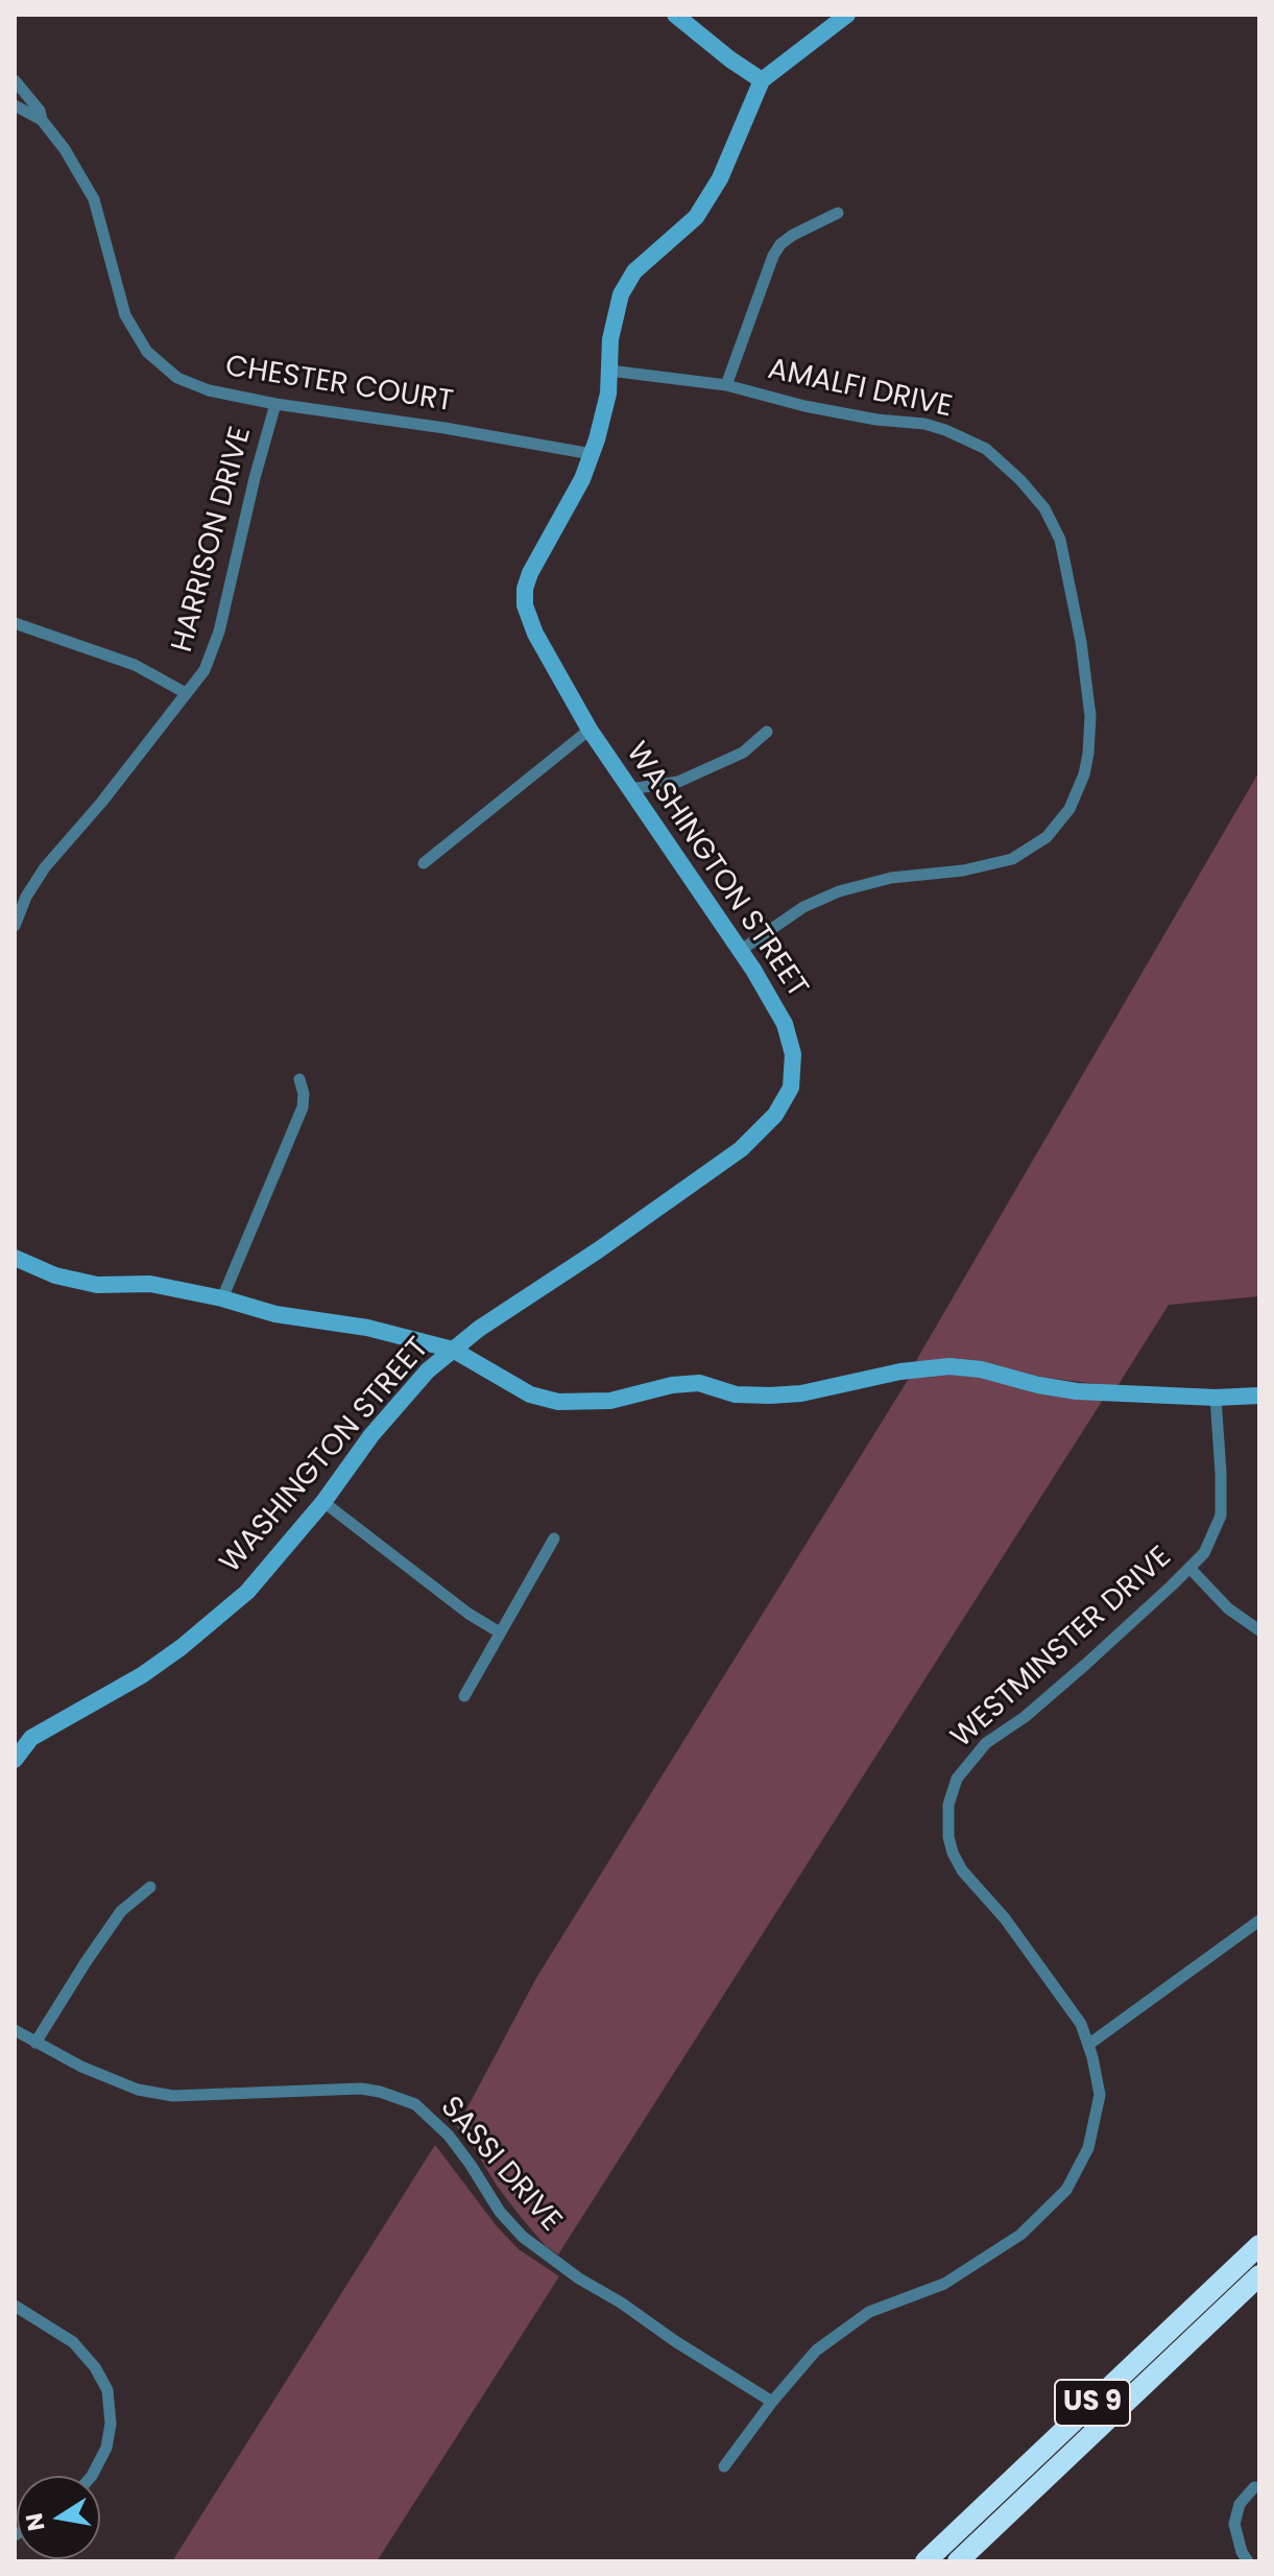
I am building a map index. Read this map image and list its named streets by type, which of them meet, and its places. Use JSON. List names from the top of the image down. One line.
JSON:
{"streets":{"highway":["US 9"],"street":["CHESTER COURT","AMALFI DRIVE","HARRISON DRIVE","WASHINGTON STREET","WESTMINSTER DRIVE","SASSI DRIVE"]},"crossings":[["CHESTER COURT","HARRISON DRIVE"],["CHESTER COURT","WASHINGTON STREET"],["AMALFI DRIVE","WASHINGTON STREET"],["WESTMINSTER DRIVE","SASSI DRIVE"]],"north":"left"}
